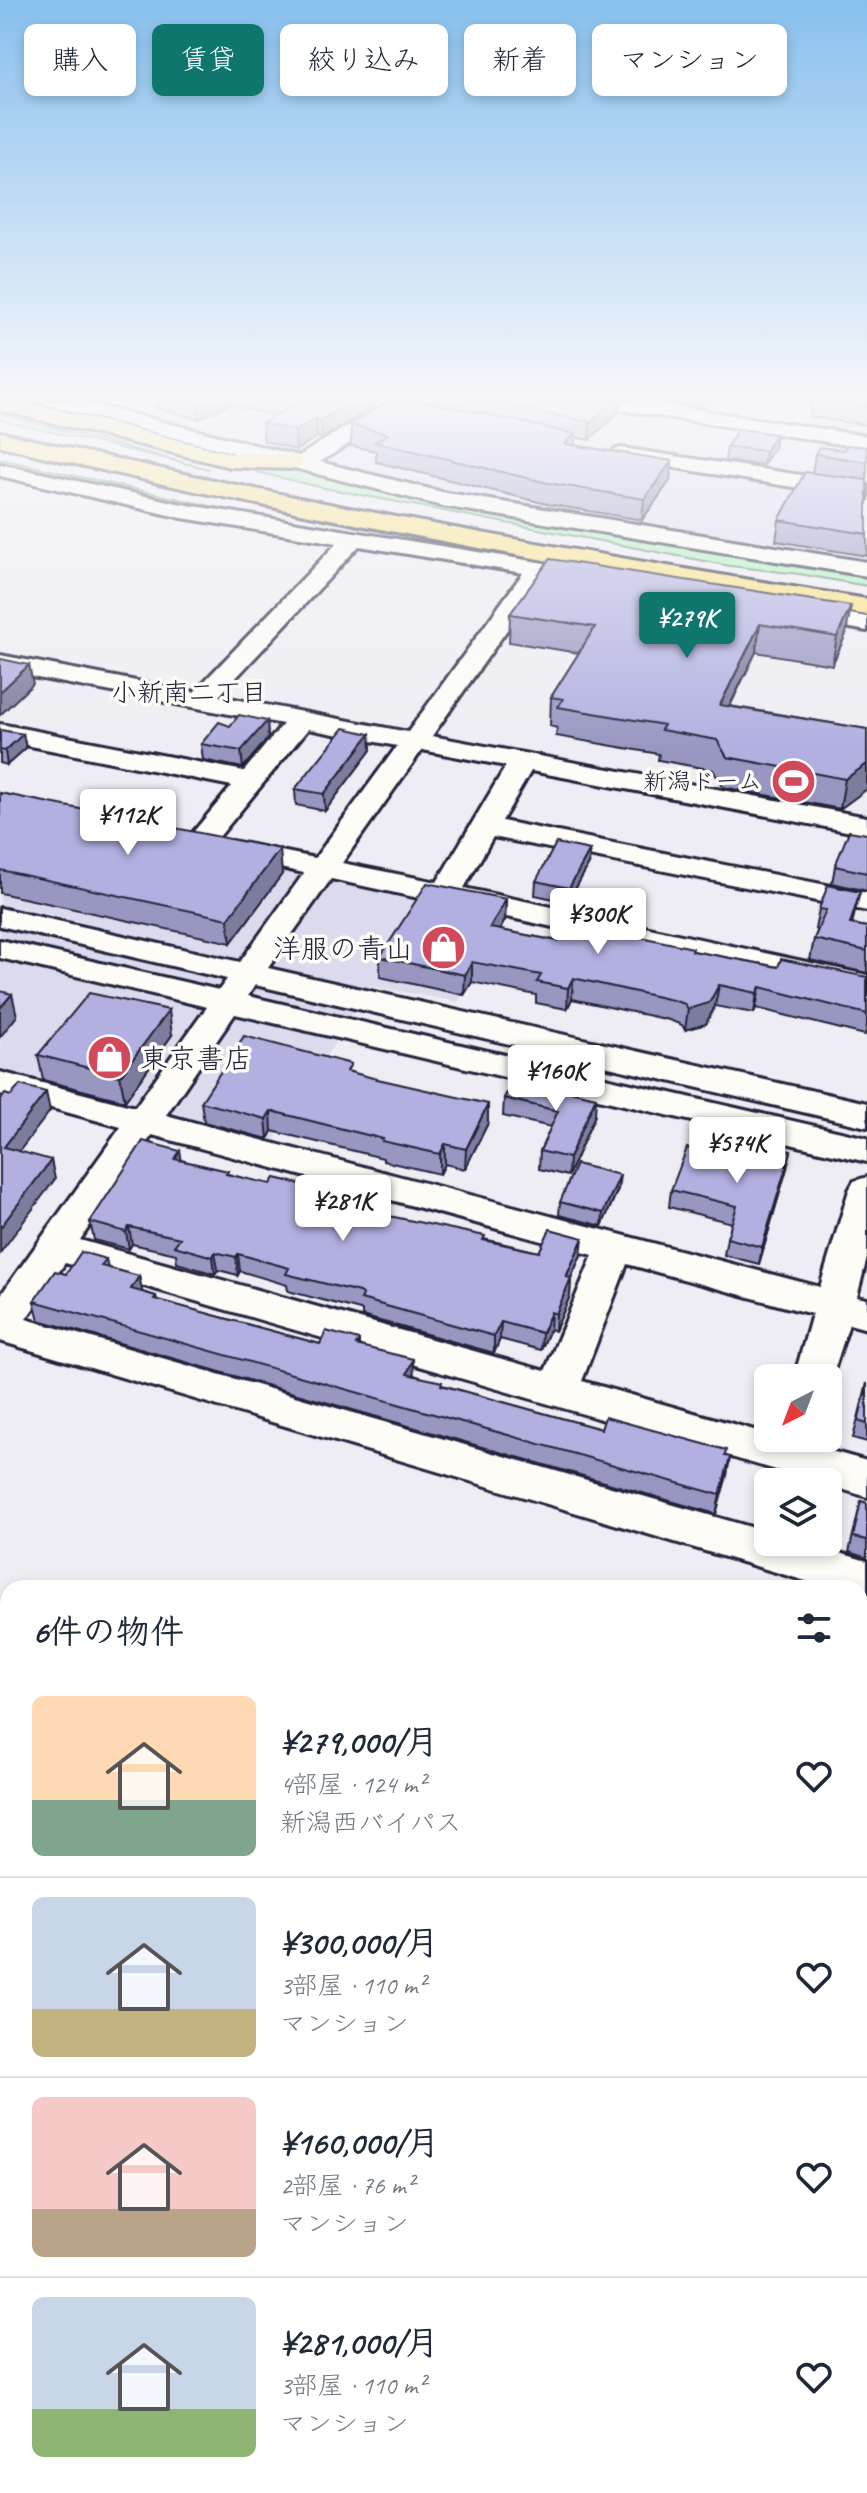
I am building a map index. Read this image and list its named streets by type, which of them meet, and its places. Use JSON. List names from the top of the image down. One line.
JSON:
{"districts":["小新南二丁目"],"places":{"sports":["新潟ドーム"],"shop":["洋服の青山","東京書店"]},"north":"bottom left","page":{"chip":["購入","賃貸","絞り込み","新着","マンション"],"price":["¥279K","¥112K","¥300K","¥160K","¥574K","¥281K"],"heading":"6件の物件","list":[{"name":"¥279,000/月","note":"4部屋 · 124 m² · 新潟西バイパス"},{"name":"¥300,000/月","note":"3部屋 · 110 m² · マンション"},{"name":"¥160,000/月","note":"2部屋 · 76 m² · マンション"},{"name":"¥281,000/月","note":"3部屋 · 110 m² · マンション"}]}}
